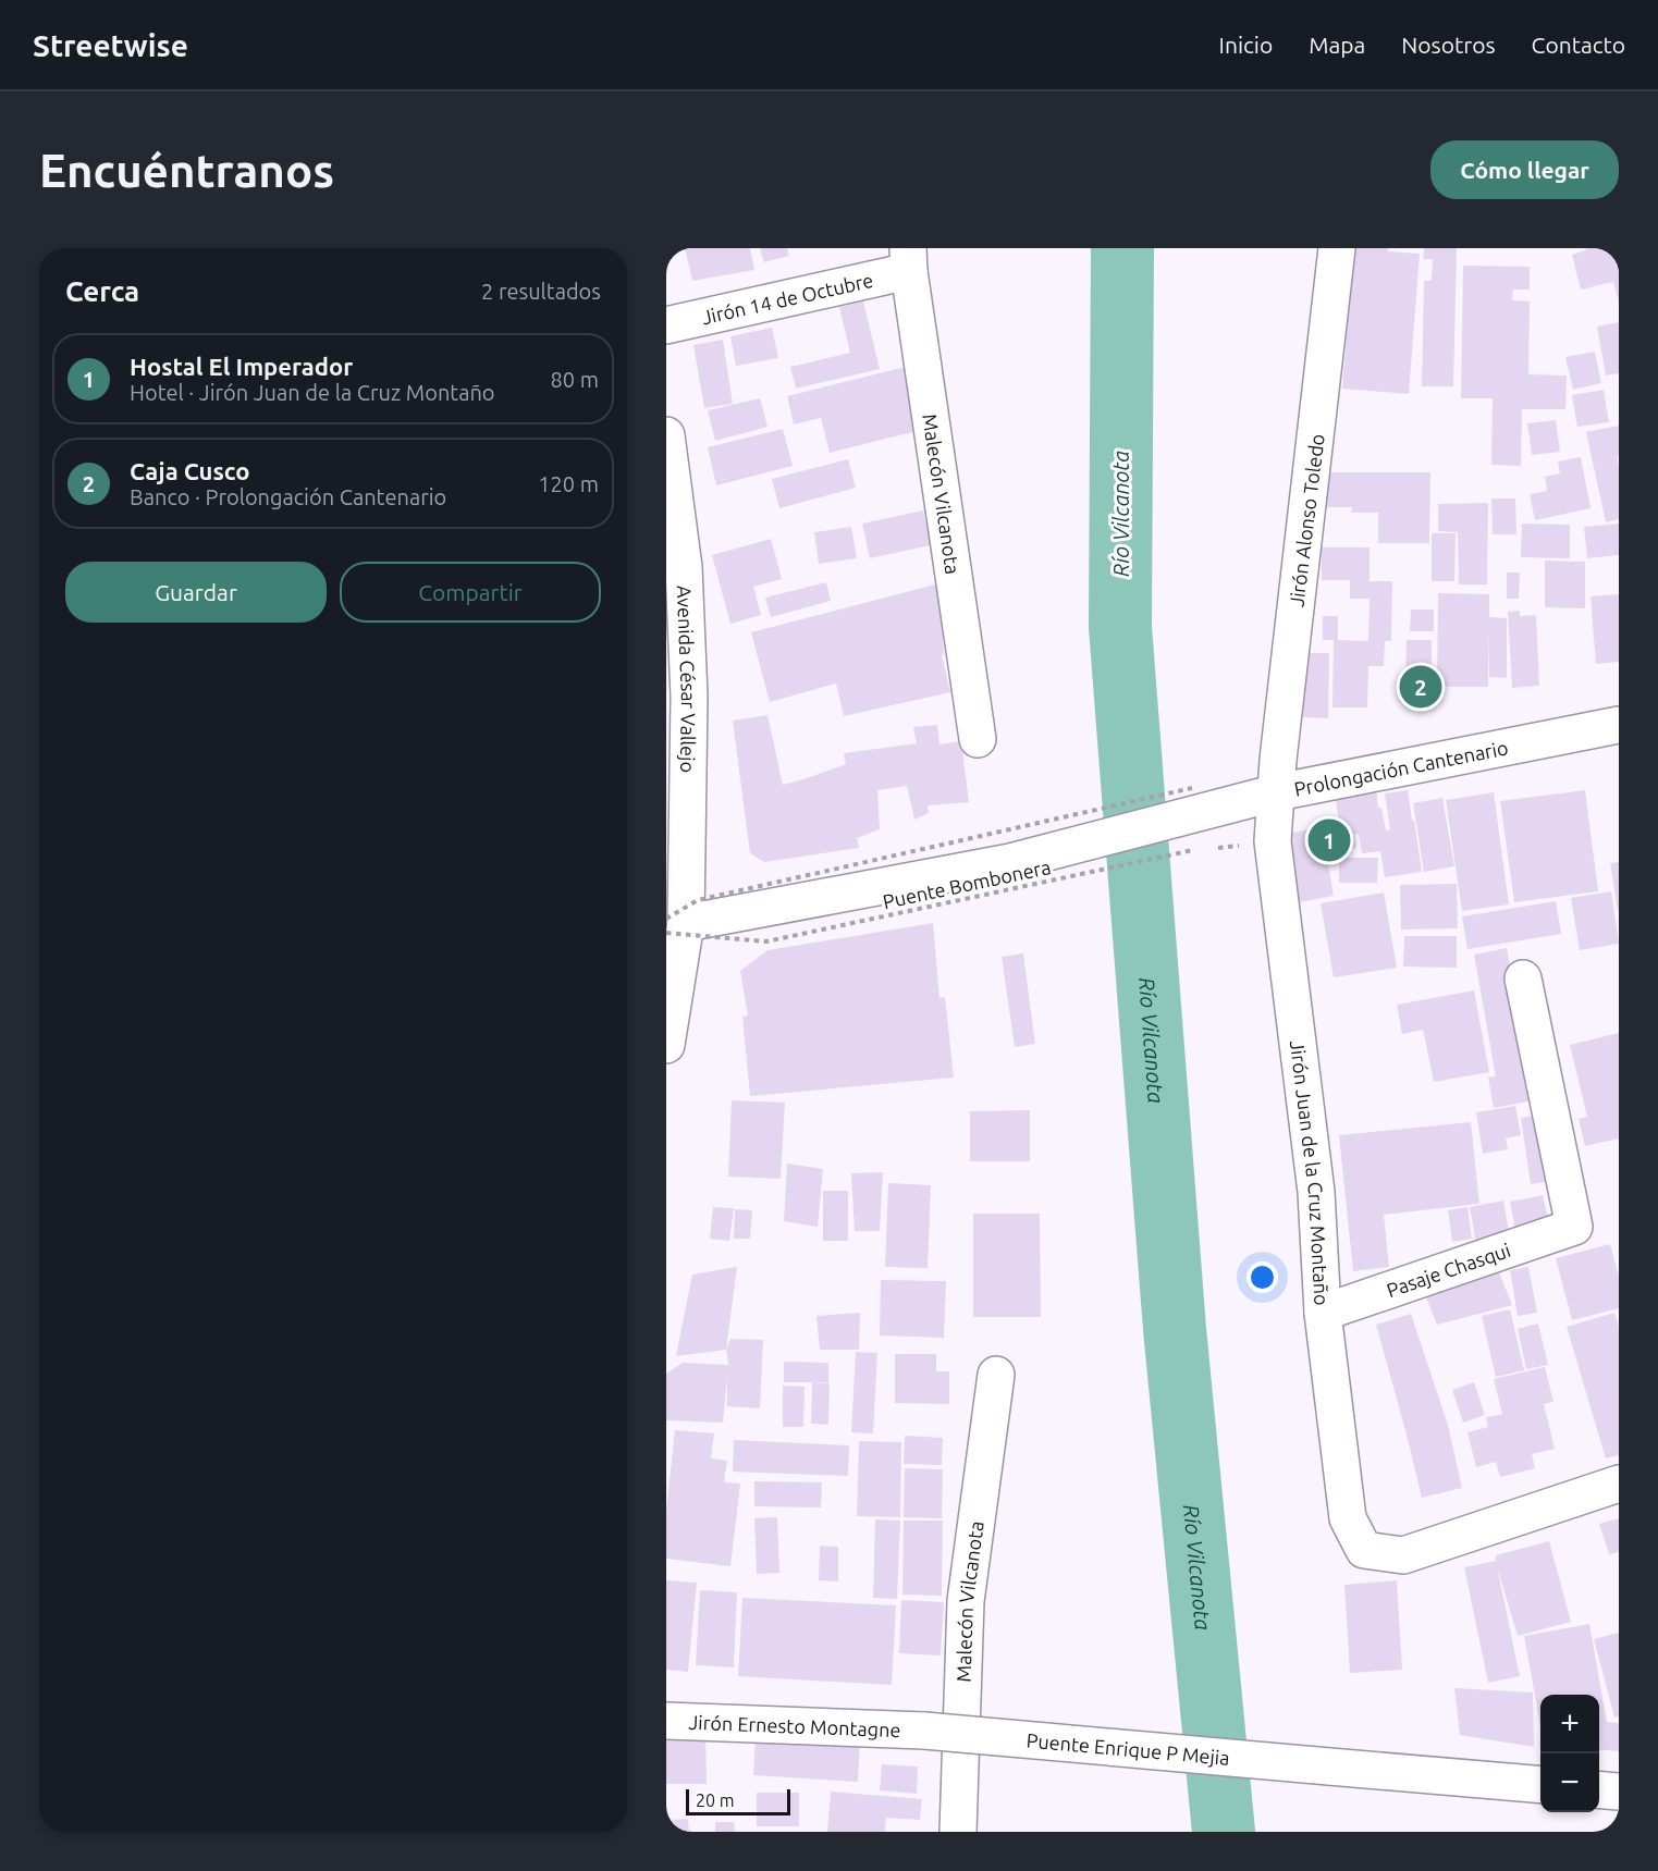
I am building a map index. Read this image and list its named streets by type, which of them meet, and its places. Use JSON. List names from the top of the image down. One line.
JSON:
{"streets":{"street":["Jirón 14 de Octubre","Malecón Vilcanota","Jirón Alonso Toledo","Avenida César Vallejo","Prolongación Cantenario","Jirón Juan de la Cruz Montaño","Pasaje Chasqui","Jirón Ernesto Montagne","Puente Enrique P Mejia"],"path":["Puente Bombonera"]},"crossings":[["Jirón 14 de Octubre","Malecón Vilcanota"],["Jirón Alonso Toledo","Prolongación Cantenario"],["Jirón Alonso Toledo","Jirón Juan de la Cruz Montaño"],["Avenida César Vallejo","Prolongación Cantenario"],["Avenida César Vallejo","Puente Bombonera"],["Prolongación Cantenario","Puente Bombonera"],["Prolongación Cantenario","Jirón Juan de la Cruz Montaño"],["Jirón Juan de la Cruz Montaño","Pasaje Chasqui"],["Jirón Ernesto Montagne","Puente Enrique P Mejia"]],"water":["Río Vilcanota"],"scale_bar":"20 m","page":{"header":"Streetwise","nav":["Inicio","Mapa","Nosotros","Contacto"],"buttons":["Cómo llegar",["Guardar","Compartir"]],"title":"Encuéntranos","heading":["Cerca","2 resultados"],"list":[{"mark":"1","name":"Hostal El Imperador","note":"Hotel · Jirón Juan de la Cruz Montaño","value":"80 m"},{"mark":"2","name":"Caja Cusco","note":"Banco · Prolongación Cantenario","value":"120 m"}],"pins":["2","1"],"map_buttons":["+","−"],"scale":"20 m"}}
